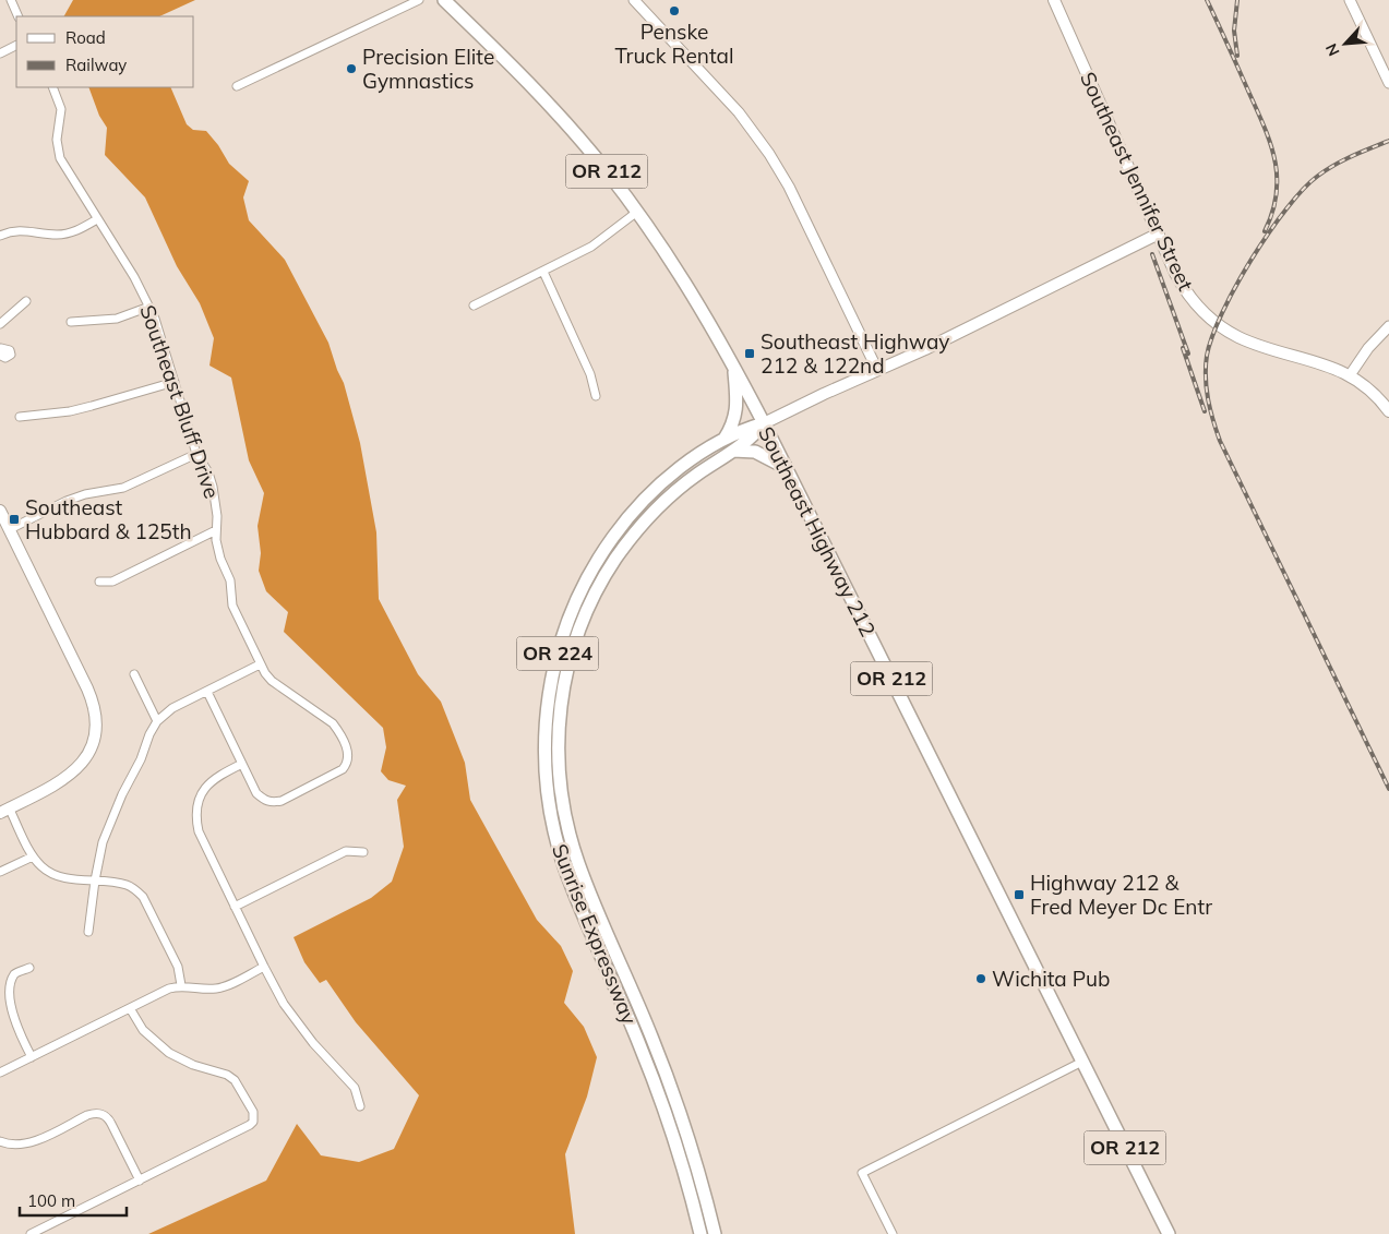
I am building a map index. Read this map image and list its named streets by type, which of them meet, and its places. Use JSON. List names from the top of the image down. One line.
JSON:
{"streets":{"main road":["OR 212","Southeast Jennifer Street","Southeast Highway 212","OR 224","Sunrise Expressway"],"street":["Southeast Bluff Drive"]},"crossings":[["Southeast Highway 212","OR 224"],["Southeast Highway 212","Sunrise Expressway"],["OR 224","Sunrise Expressway"]],"places":{"other":["Penske Truck Rental","Precision Elite Gymnastics","Wichita Pub"],"transit":["Southeast Highway 212 & 122nd","Southeast Hubbard & 125th","Highway 212 & Fred Meyer Dc Entr"]},"legend":["Road","Railway"],"scale_bar":"100 m","north":"bottom left"}
